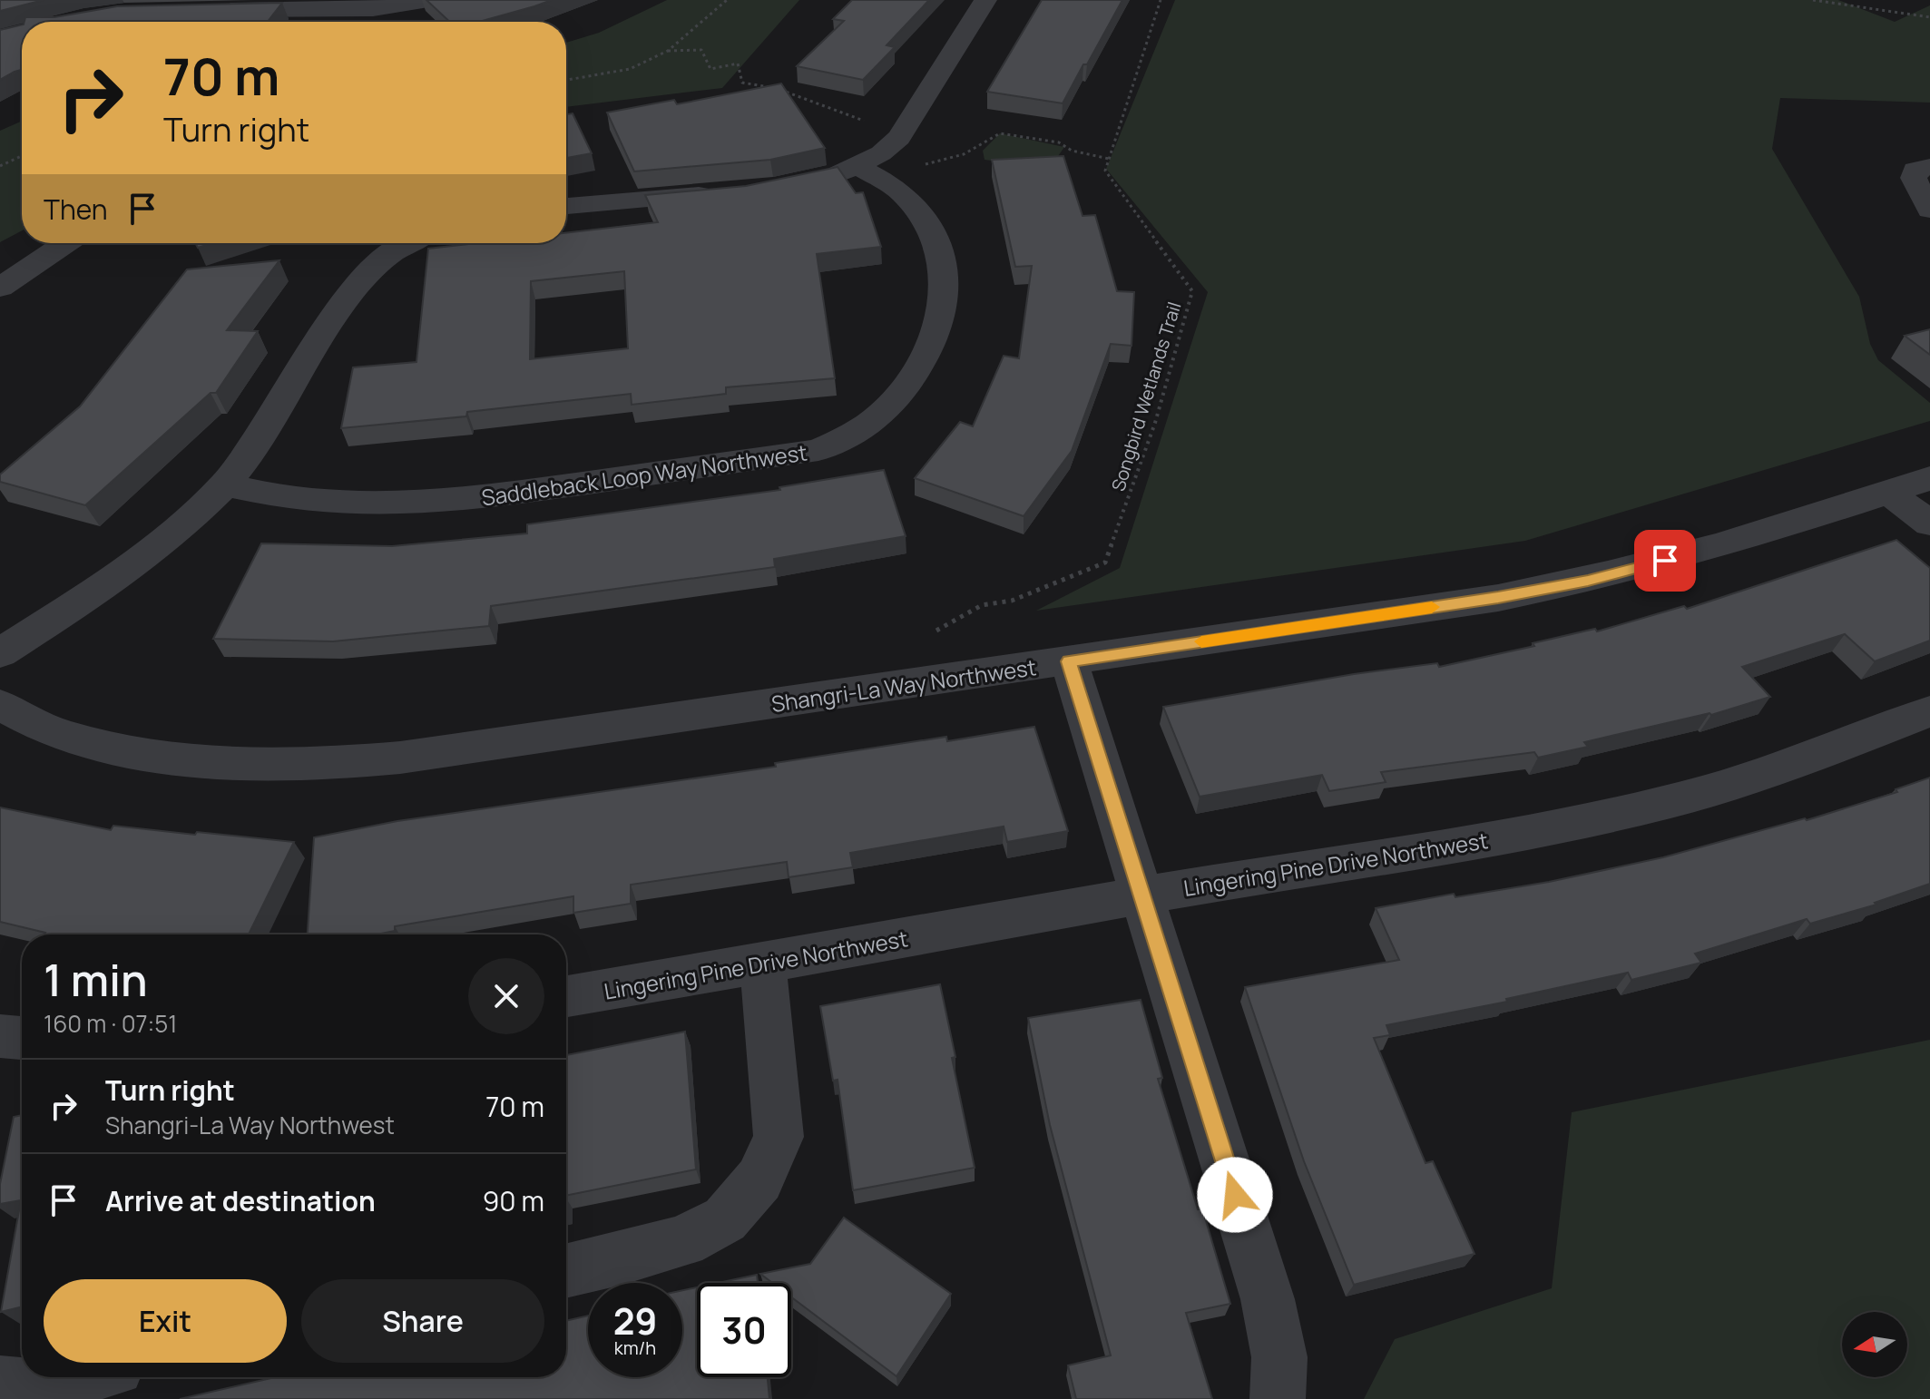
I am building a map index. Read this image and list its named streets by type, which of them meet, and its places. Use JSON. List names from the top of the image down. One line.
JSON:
{"streets":{"street":["Saddleback Loop Way Northwest","Shangri-La Way Northwest","Lingering Pine Drive Northwest"],"path":["Songbird Wetlands Trail"]},"north":"left","page":{"turn":["70 m","Turn right"],"then":"Then","heading":["1 min","160 m · 07:51"],"list":[{"name":"Turn right","note":"Shangri-La Way Northwest","value":"70 m"},{"name":"Arrive at destination","value":"90 m"}],"buttons":["Exit","Share"],"speed":"29 km/h","limit":"30"}}
